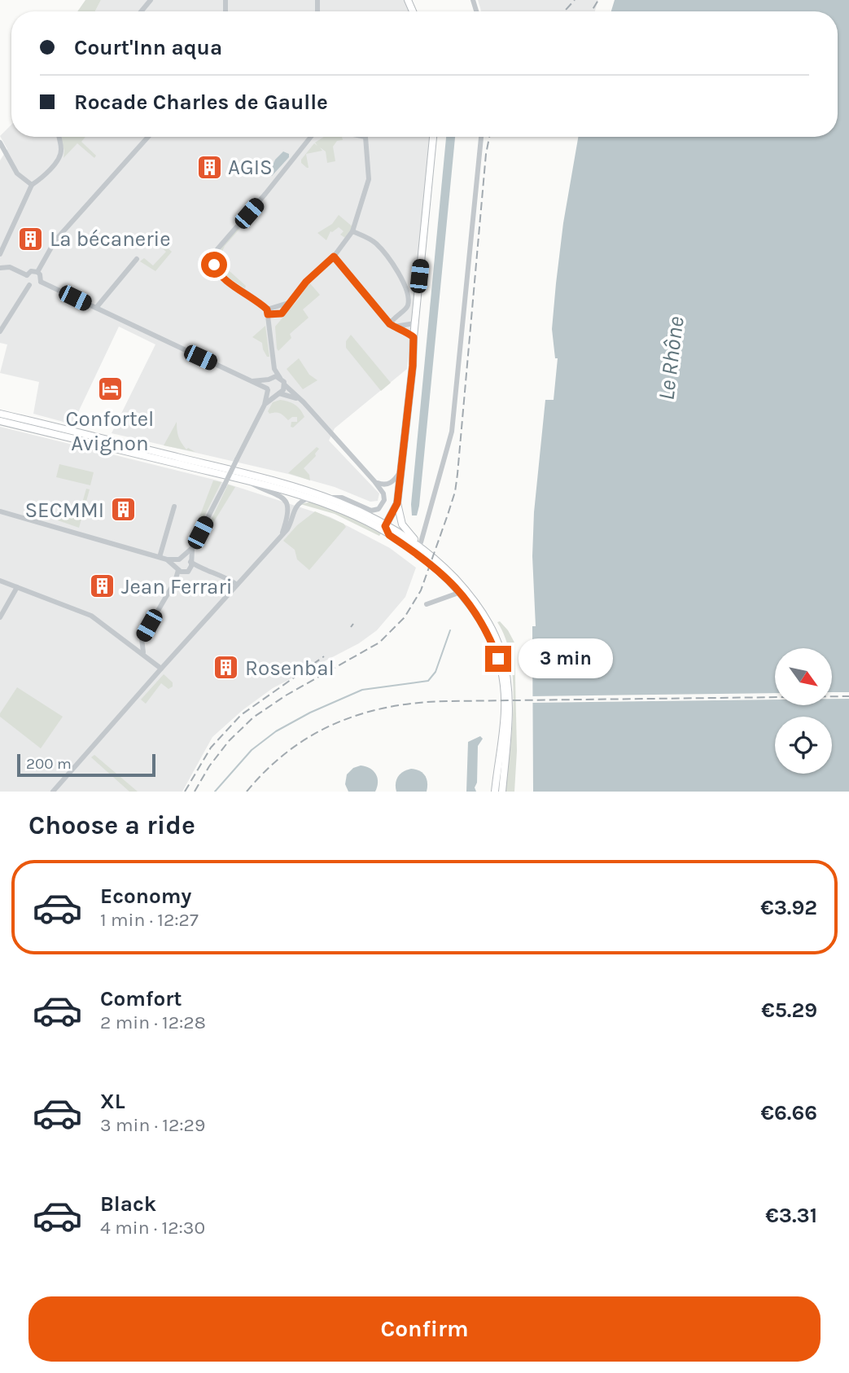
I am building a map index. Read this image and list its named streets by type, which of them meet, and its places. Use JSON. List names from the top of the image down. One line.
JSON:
{"water":["Le Rhône"],"places":{"building":["AGIS","La bécanerie","SECMMI","Jean Ferrari","Rosenbal"],"hotel":["Confortel Avignon"]},"scale_bar":"200 m","north":"bottom right","page":{"banner":["Court'Inn aqua","Rocade Charles de Gaulle"],"bubble":"3 min","scale":"200 m","heading":"Choose a ride","list":[{"name":"Economy","note":"1 min · 12:27","value":"€3.92"},{"name":"Comfort","note":"2 min · 12:28","value":"€5.29"},{"name":"XL","note":"3 min · 12:29","value":"€6.66"},{"name":"Black","note":"4 min · 12:30","value":"€3.31"}],"buttons":"Confirm"}}
